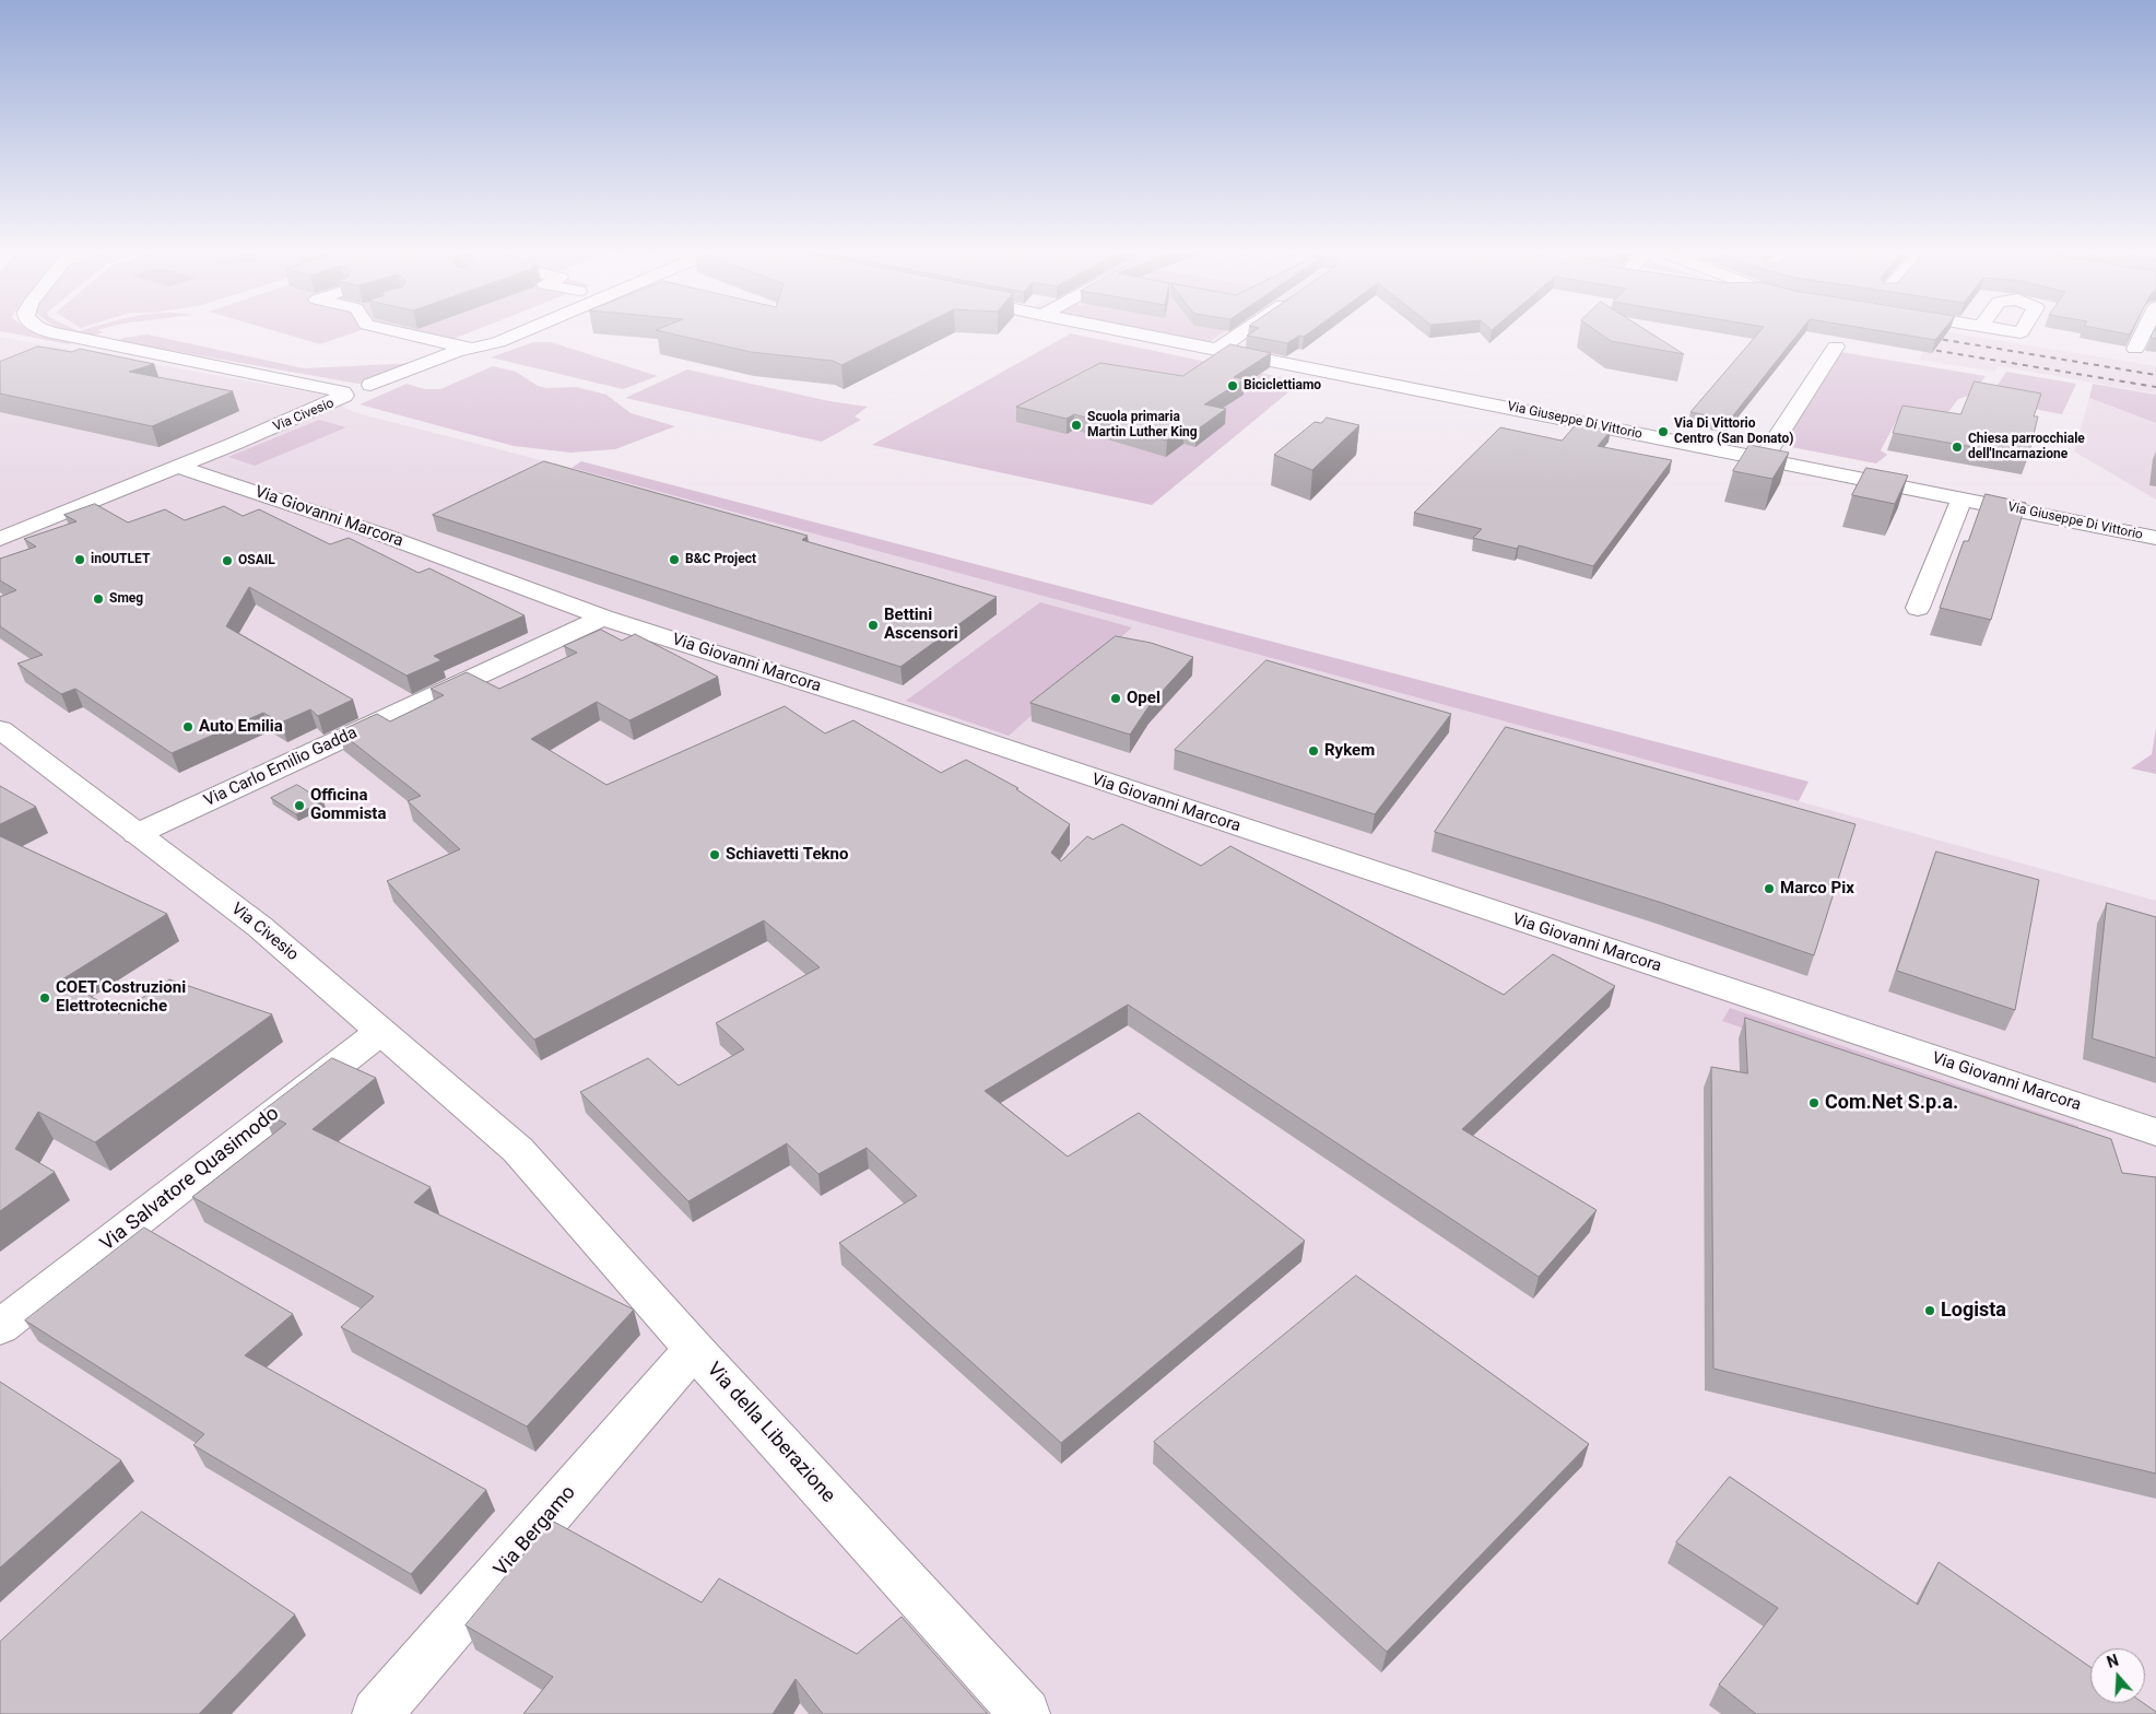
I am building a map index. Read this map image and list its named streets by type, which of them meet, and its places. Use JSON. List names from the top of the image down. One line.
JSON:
{"streets":{"street":["Via Civesio","Via Giuseppe Di Vittorio","Via Giovanni Marcora","Via Carlo Emilio Gadda","Via Salvatore Quasimodo","Via della Liberazione","Via Bergamo"]},"crossings":[["Via Civesio","Via Giovanni Marcora"],["Via Civesio","Via Carlo Emilio Gadda"],["Via Civesio","Via Salvatore Quasimodo"],["Via Civesio","Via della Liberazione"],["Via Giovanni Marcora","Via Carlo Emilio Gadda"],["Via della Liberazione","Via Bergamo"]],"places":["Biciclettiamo","Scuola primaria Martin Luther King","Via Di Vittorio Centro (San Donato)","Chiesa parrocchiale dell'Incarnazione","inOUTLET","B&C Project","OSAIL","Smeg","Bettini Ascensori","Opel","Auto Emilia","Rykem","Officina Gommista","Schiavetti Tekno","Marco Pix","COET Costruzioni Elettrotecniche","Com.Net S.p.a.","Logista"],"north":"top"}
